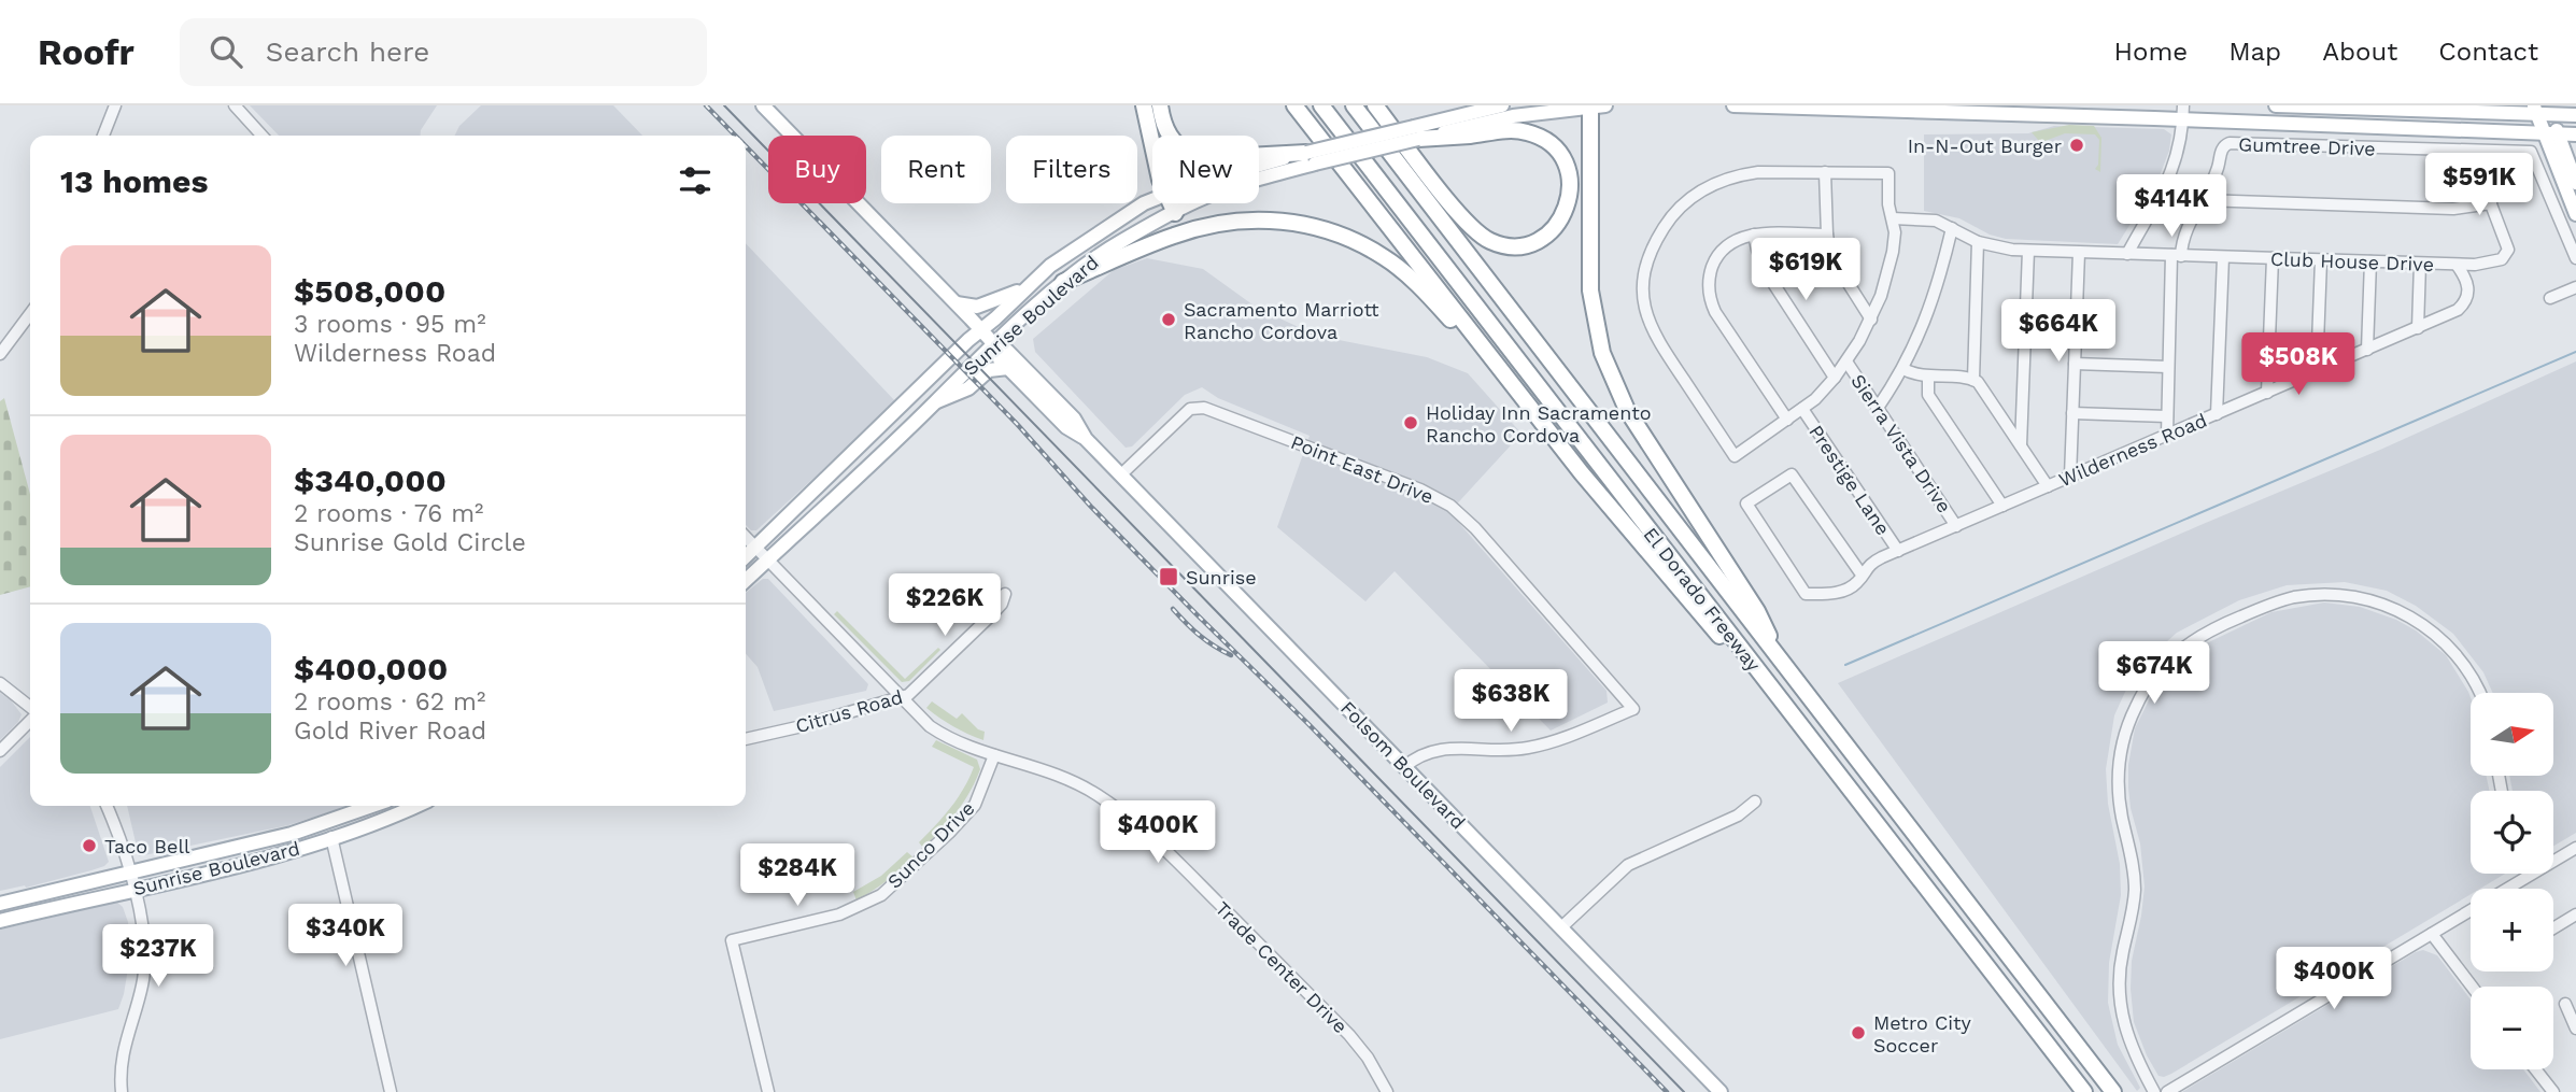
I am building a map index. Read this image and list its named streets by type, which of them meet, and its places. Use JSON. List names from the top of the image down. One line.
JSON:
{"streets":{"highway":["El Dorado Freeway"],"main road":["Sunrise Boulevard","Folsom Boulevard"],"street":["Gumtree Drive","Club House Drive","Sierra Vista Drive","Wilderness Road","Point East Drive","Prestige Lane","Citrus Road","Sunco Drive","Trade Center Drive"]},"crossings":[["Gumtree Drive","Club House Drive"],["Gumtree Drive","Wilderness Road"],["Club House Drive","Wilderness Road"],["Sunrise Boulevard","Folsom Boulevard"],["Sunrise Boulevard","Trade Center Drive"],["Sierra Vista Drive","Wilderness Road"],["Wilderness Road","Prestige Lane"],["Point East Drive","Folsom Boulevard"],["Citrus Road","Trade Center Drive"],["Sunco Drive","Trade Center Drive"]],"places":{"other":["In-N-Out Burger","Sacramento Marriott Rancho Cordova","Holiday Inn Sacramento Rancho Cordova","Taco Bell","Metro City Soccer"],"transit":["Sunrise"]},"north":"right","page":{"header":"Roofr","search":"Search here","nav":["Home","Map","About","Contact"],"chip":["Buy","Rent","Filters","New"],"heading":"13 homes","price":["$591K","$414K","$619K","$664K","$508K","$226K","$674K","$638K","$400K","$284K","$340K","$237K","$400K"],"list":[{"name":"$508,000","note":"3 rooms · 95 m² · Wilderness Road"},{"name":"$340,000","note":"2 rooms · 76 m² · Sunrise Gold Circle"},{"name":"$400,000","note":"2 rooms · 62 m² · Gold River Road"}],"map_buttons":["+","−"]}}
